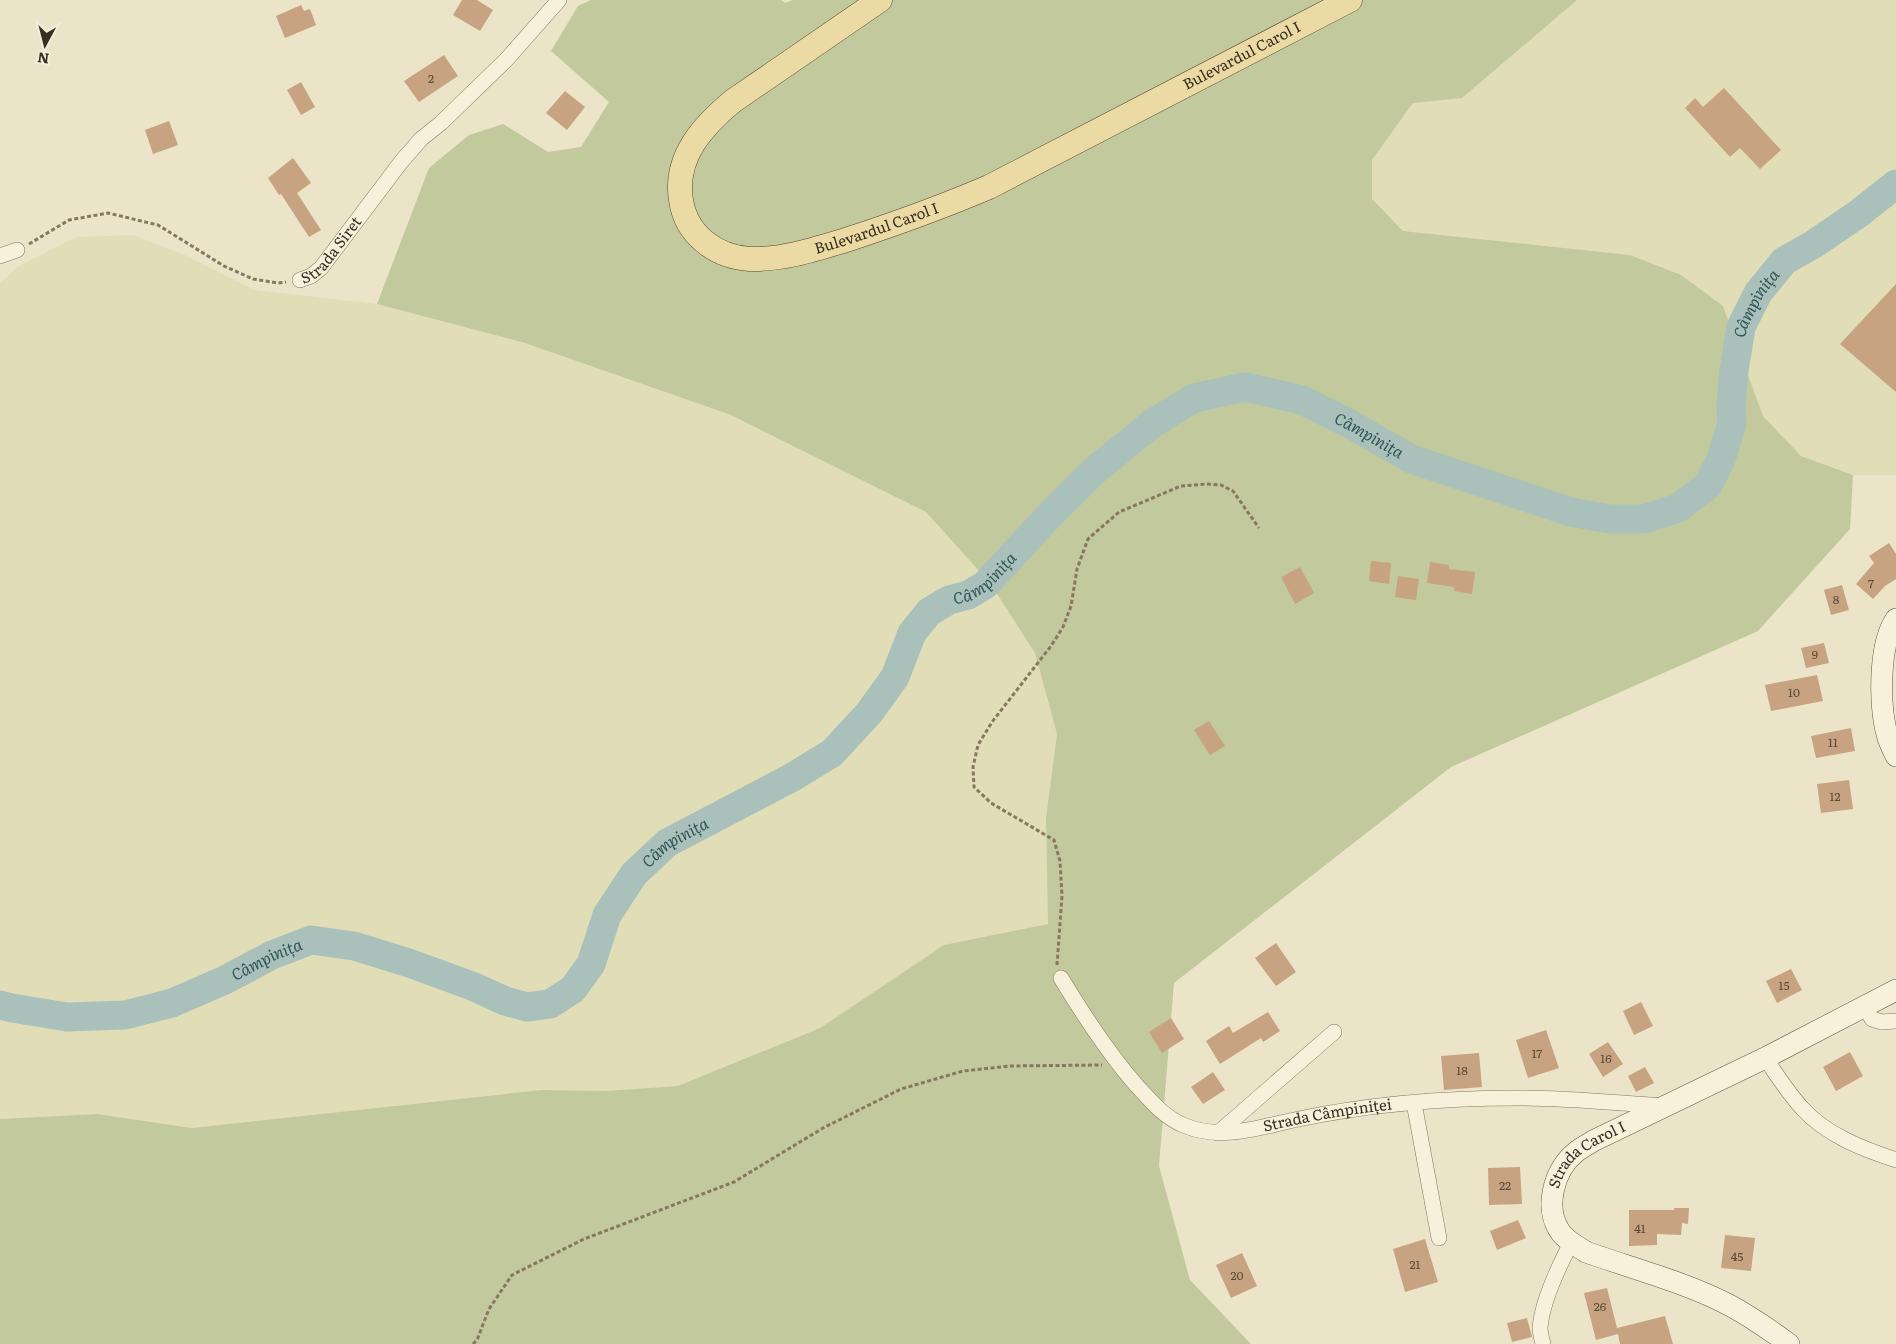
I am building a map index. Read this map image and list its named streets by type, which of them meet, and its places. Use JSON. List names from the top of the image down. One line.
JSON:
{"streets":{"main road":["Bulevardul Carol I","Strada Carol I"],"street":["Strada Siret","Strada Câmpiniței"]},"crossings":[["Strada Câmpiniței","Strada Carol I"]],"water":["Câmpinița"],"house_numbers":["2","7","8","9","10","11","12","15","17","16","18","22","41","45","21","20","26"],"north":"bottom"}
